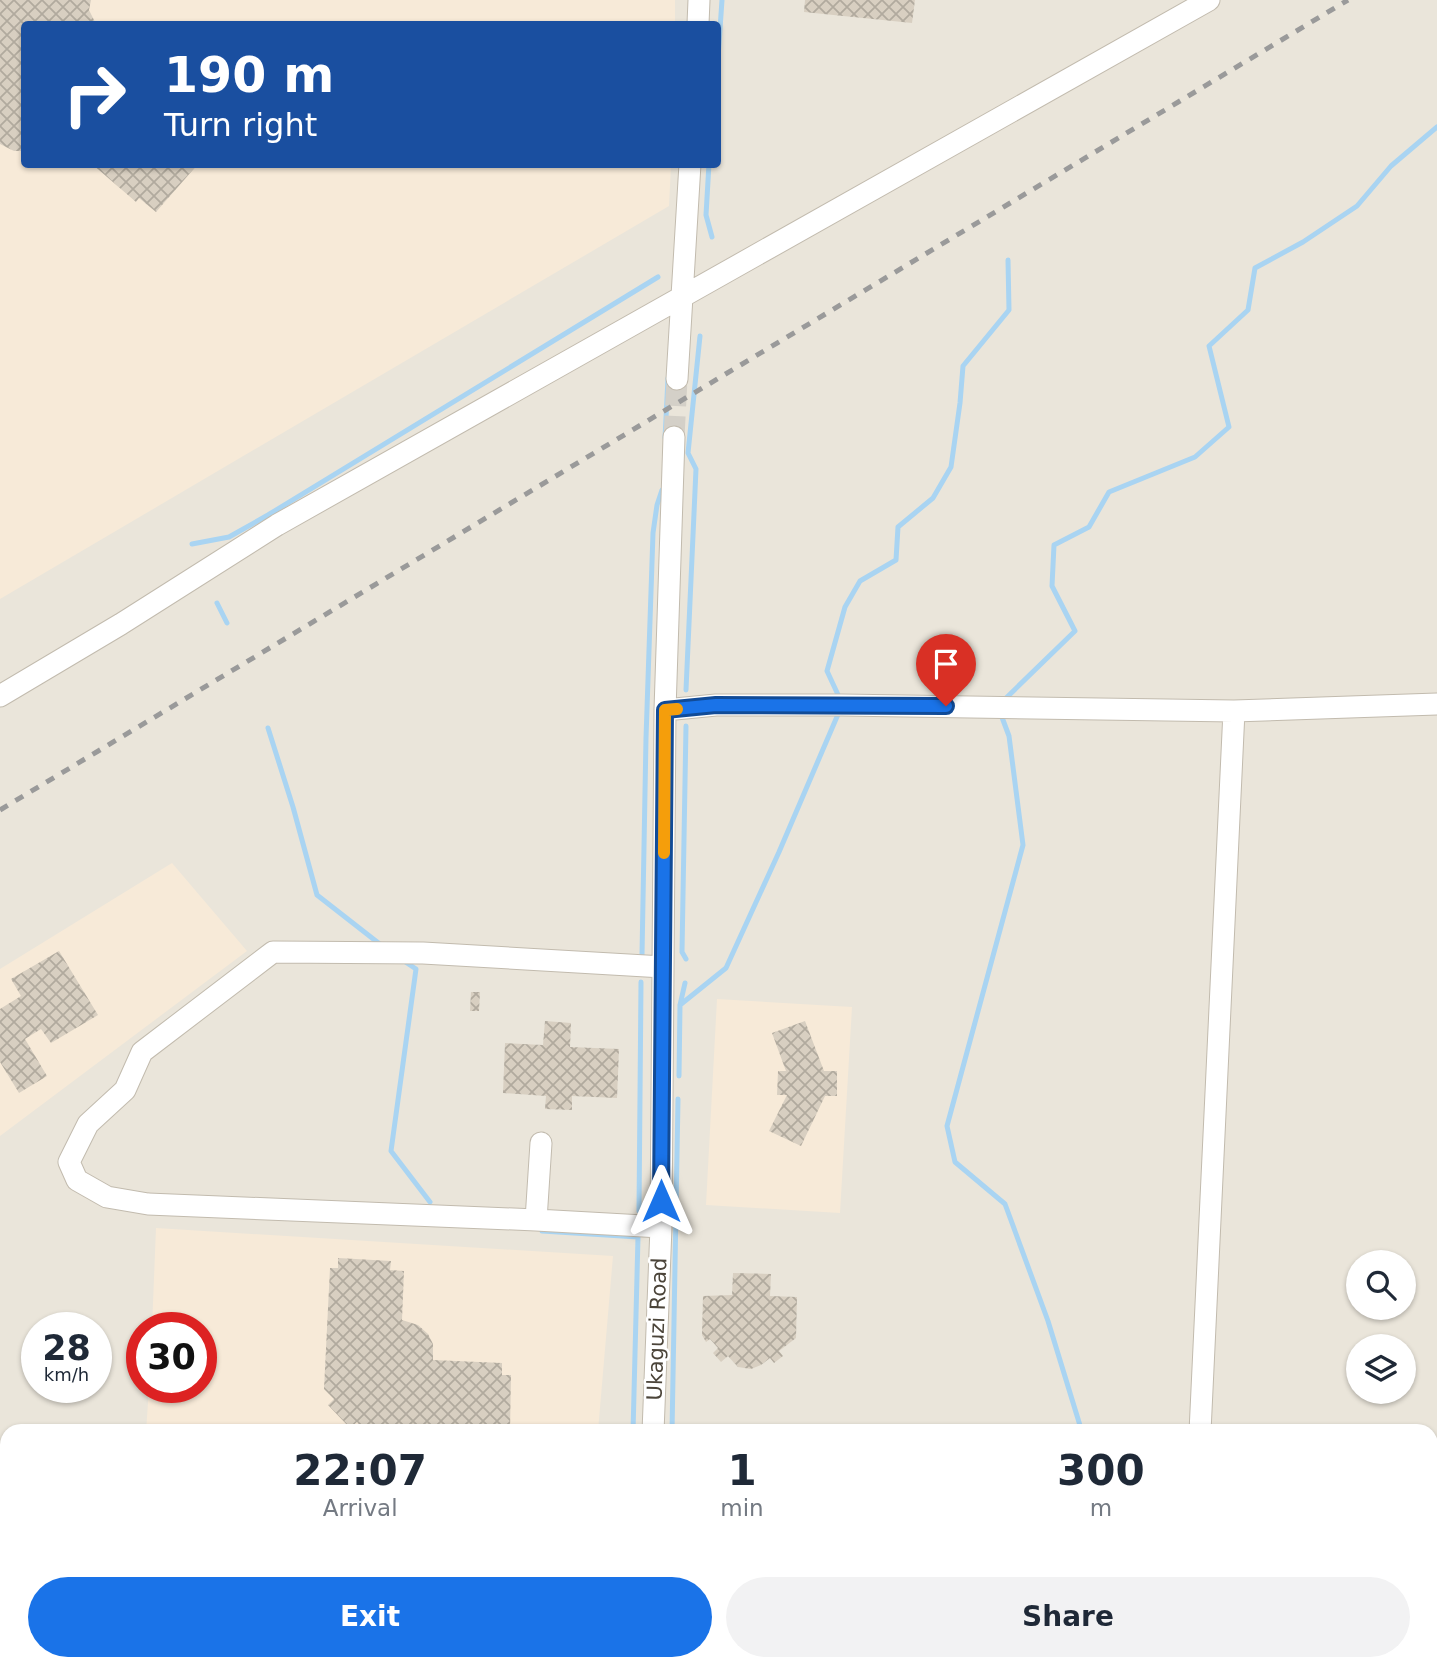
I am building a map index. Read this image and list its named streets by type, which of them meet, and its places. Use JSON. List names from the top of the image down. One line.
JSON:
{"streets":{"street":["Ukaguzi Road"]},"page":{"turn":["190 m","Turn right"],"speed":"28 km/h","limit":"30","eta":["22:07","Arrival","1","min","300","m"],"buttons":["Exit","Share"]}}
